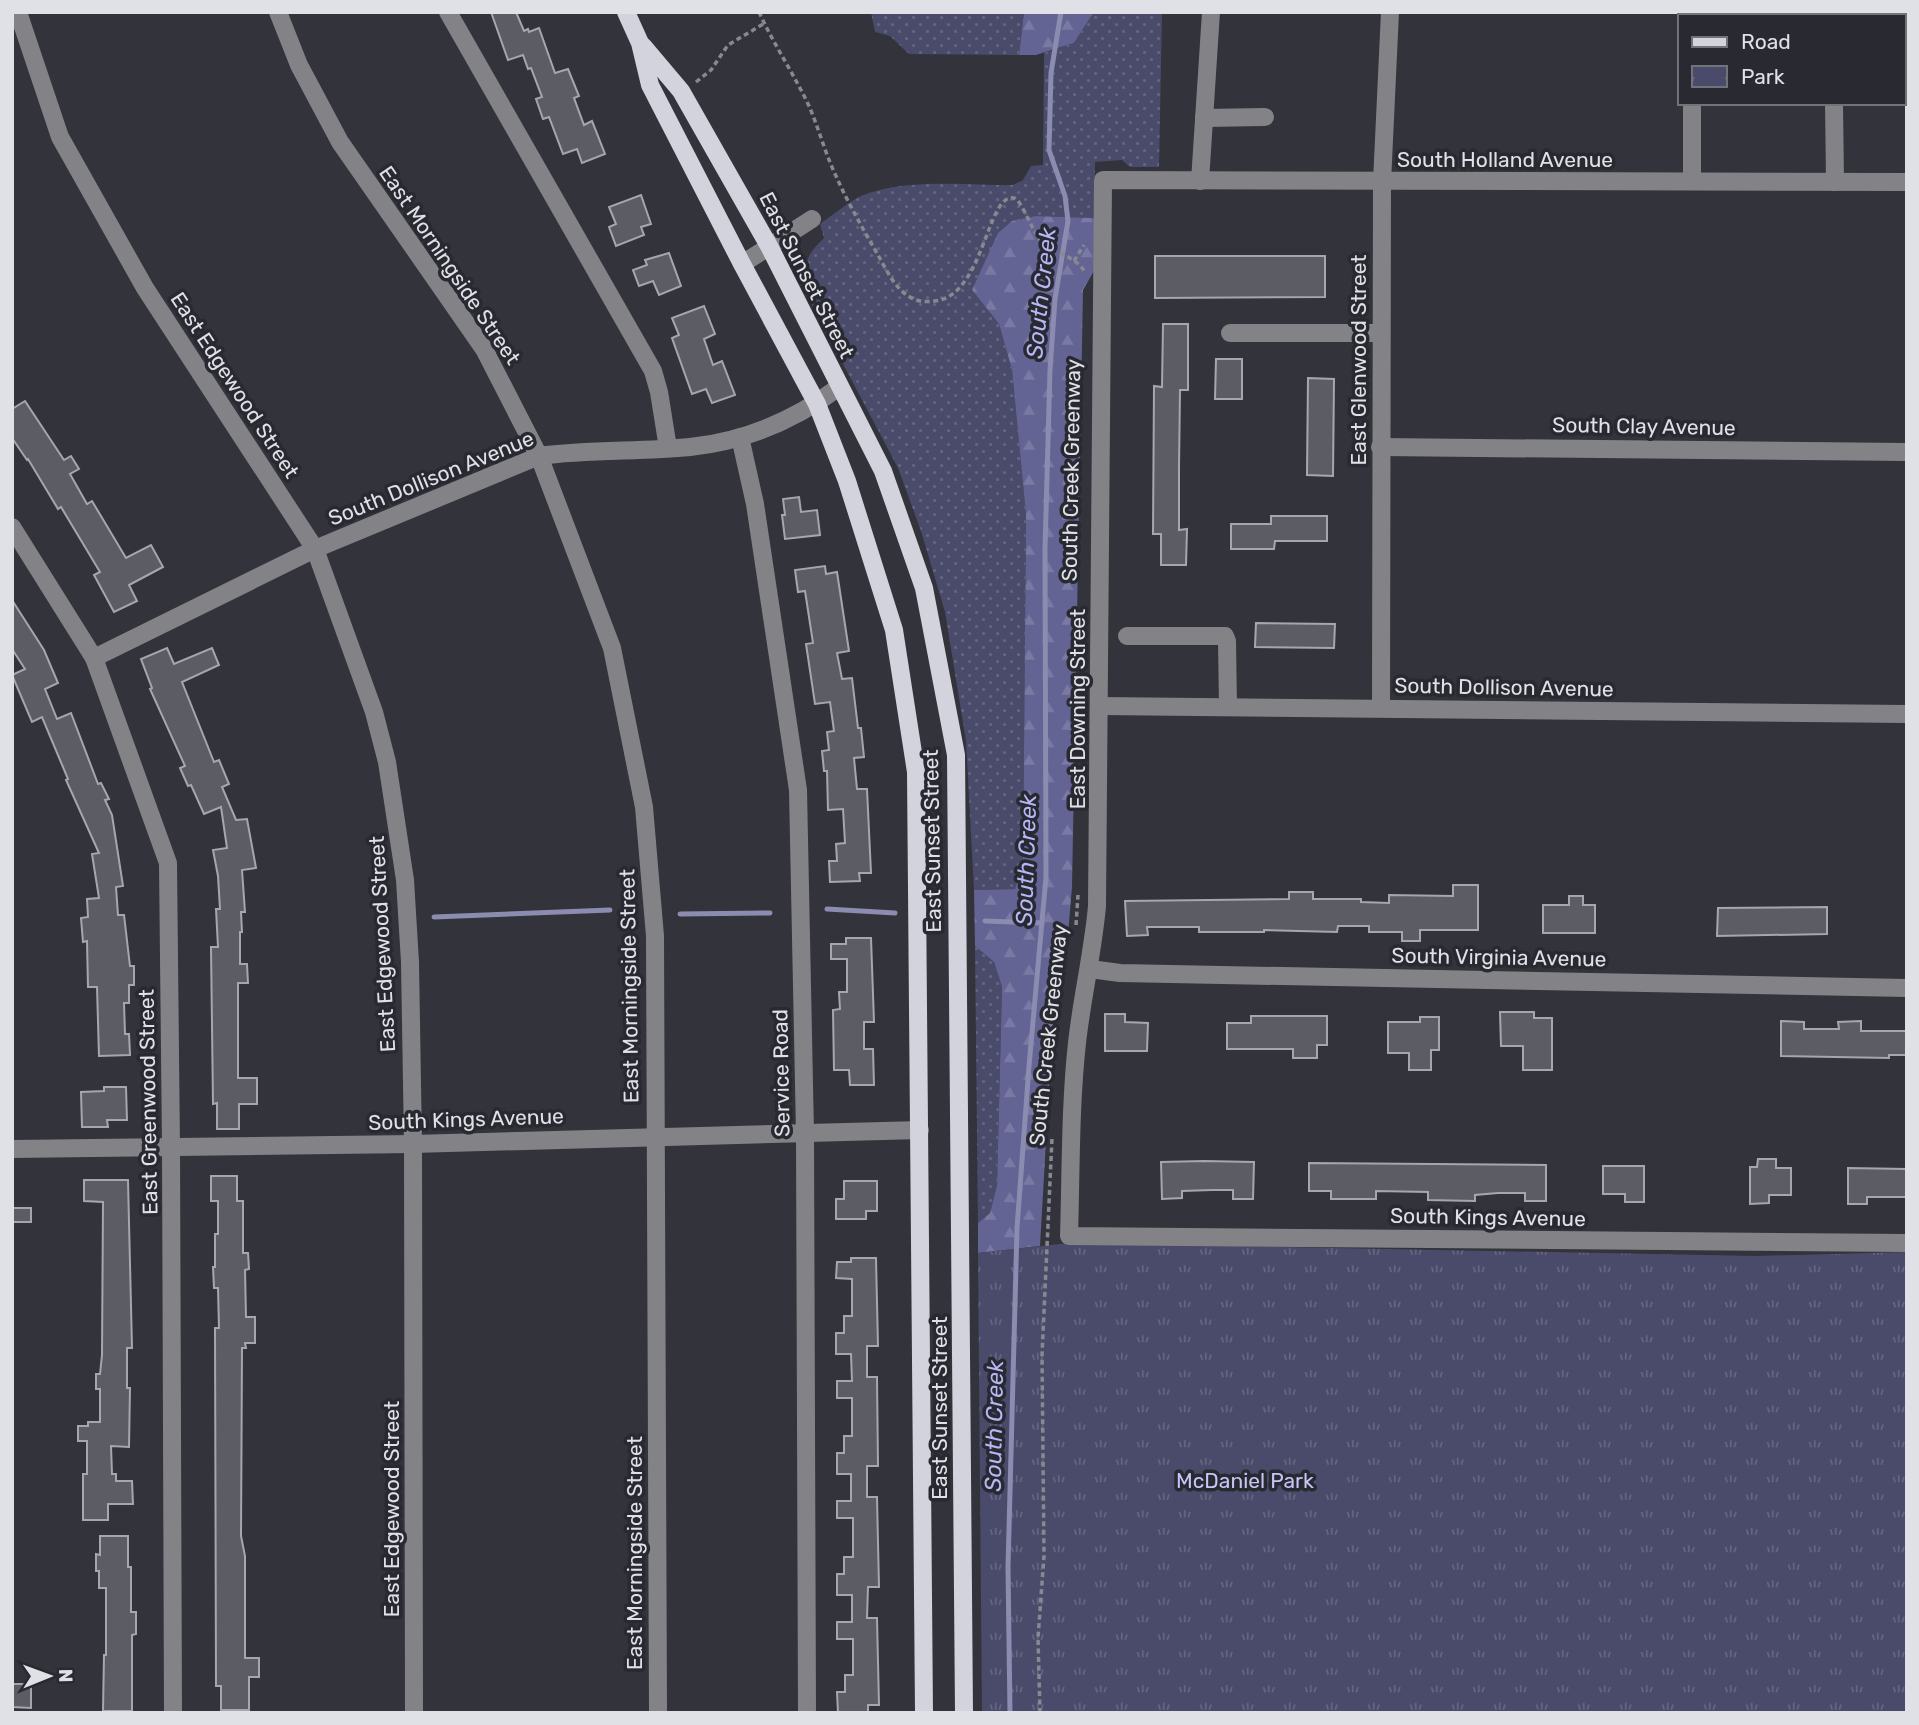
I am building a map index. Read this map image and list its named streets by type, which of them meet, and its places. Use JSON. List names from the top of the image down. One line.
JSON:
{"streets":{"main road":["East Sunset Street"],"street":["South Holland Avenue","East Morningside Street","East Glenwood Street","East Edgewood Street","South Clay Avenue","South Dollison Avenue","East Downing Street","South Virginia Avenue","Service Road","East Greenwood Street","South Kings Avenue"],"path":["South Creek Greenway"]},"crossings":[["South Holland Avenue","East Glenwood Street"],["South Holland Avenue","East Downing Street"],["East Morningside Street","South Dollison Avenue"],["East Morningside Street","South Kings Avenue"],["East Sunset Street","South Dollison Avenue"],["East Sunset Street","South Kings Avenue"],["East Glenwood Street","South Clay Avenue"],["East Glenwood Street","South Dollison Avenue"],["East Edgewood Street","South Dollison Avenue"],["East Edgewood Street","South Kings Avenue"],["South Dollison Avenue","East Downing Street"],["South Dollison Avenue","Service Road"],["South Dollison Avenue","East Greenwood Street"],["East Downing Street","South Virginia Avenue"],["East Downing Street","South Kings Avenue"],["Service Road","South Kings Avenue"],["East Greenwood Street","South Kings Avenue"]],"water":["South Creek"],"parks":["McDaniel Park"],"legend":["Road","Park"],"north":"right"}
